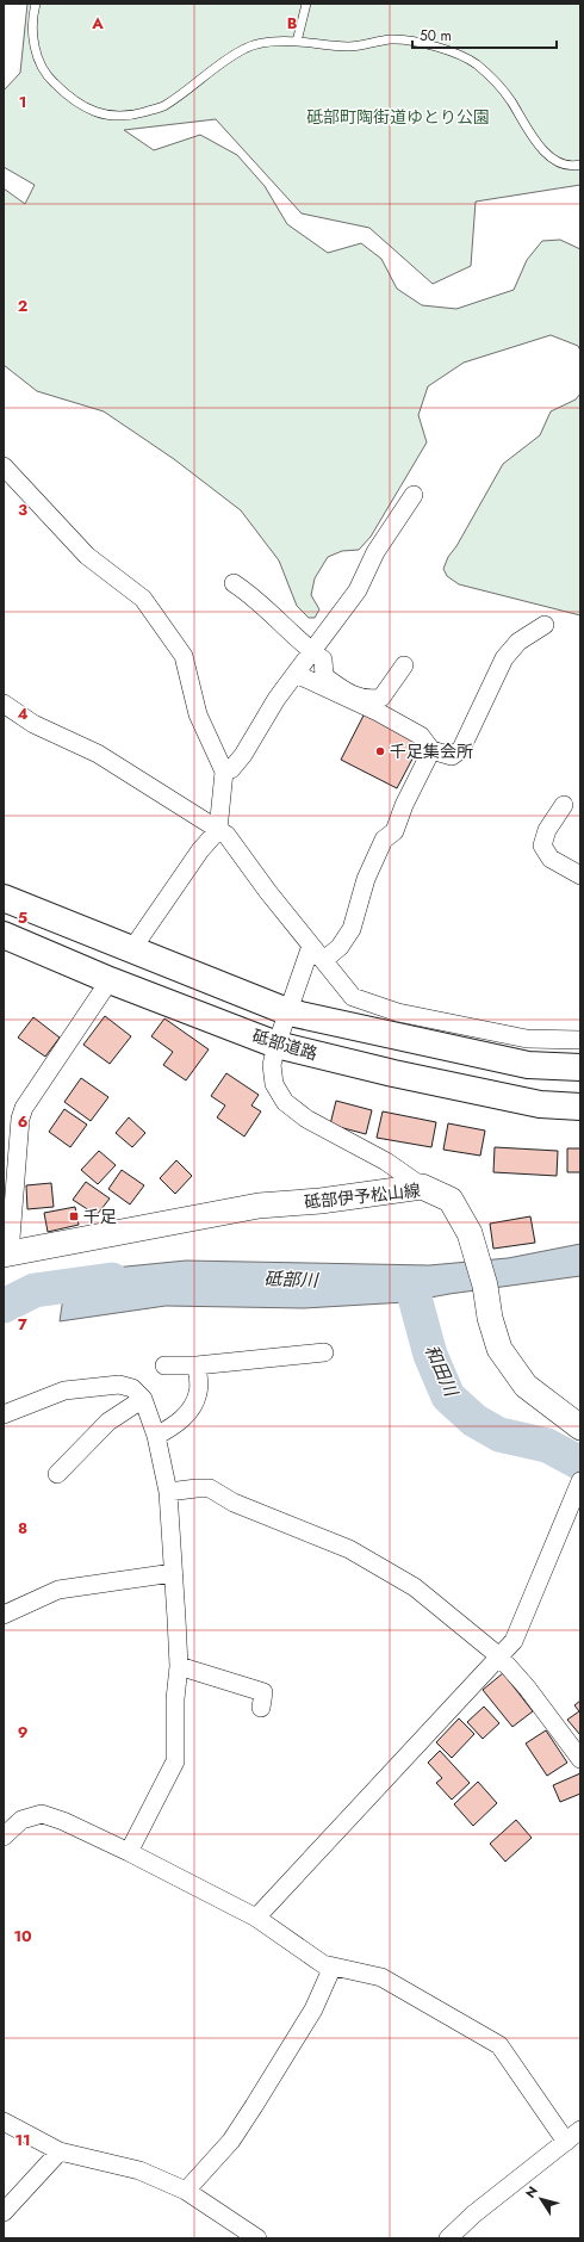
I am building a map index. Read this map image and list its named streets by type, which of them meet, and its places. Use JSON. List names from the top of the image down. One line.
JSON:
{"streets":{"highway":["砥部道路"],"main road":["砥部伊予松山線"]},"water":["砥部川","和田川"],"parks":["砥部町陶街道ゆとり公園"],"places":{"other":["千足集会所"],"transit":["千足"]},"scale_bar":"50 m","north":"top left","grid":{"columns":["A","B"],"rows":["1","2","3","4","5","6","7","8","9","10","11"]}}
